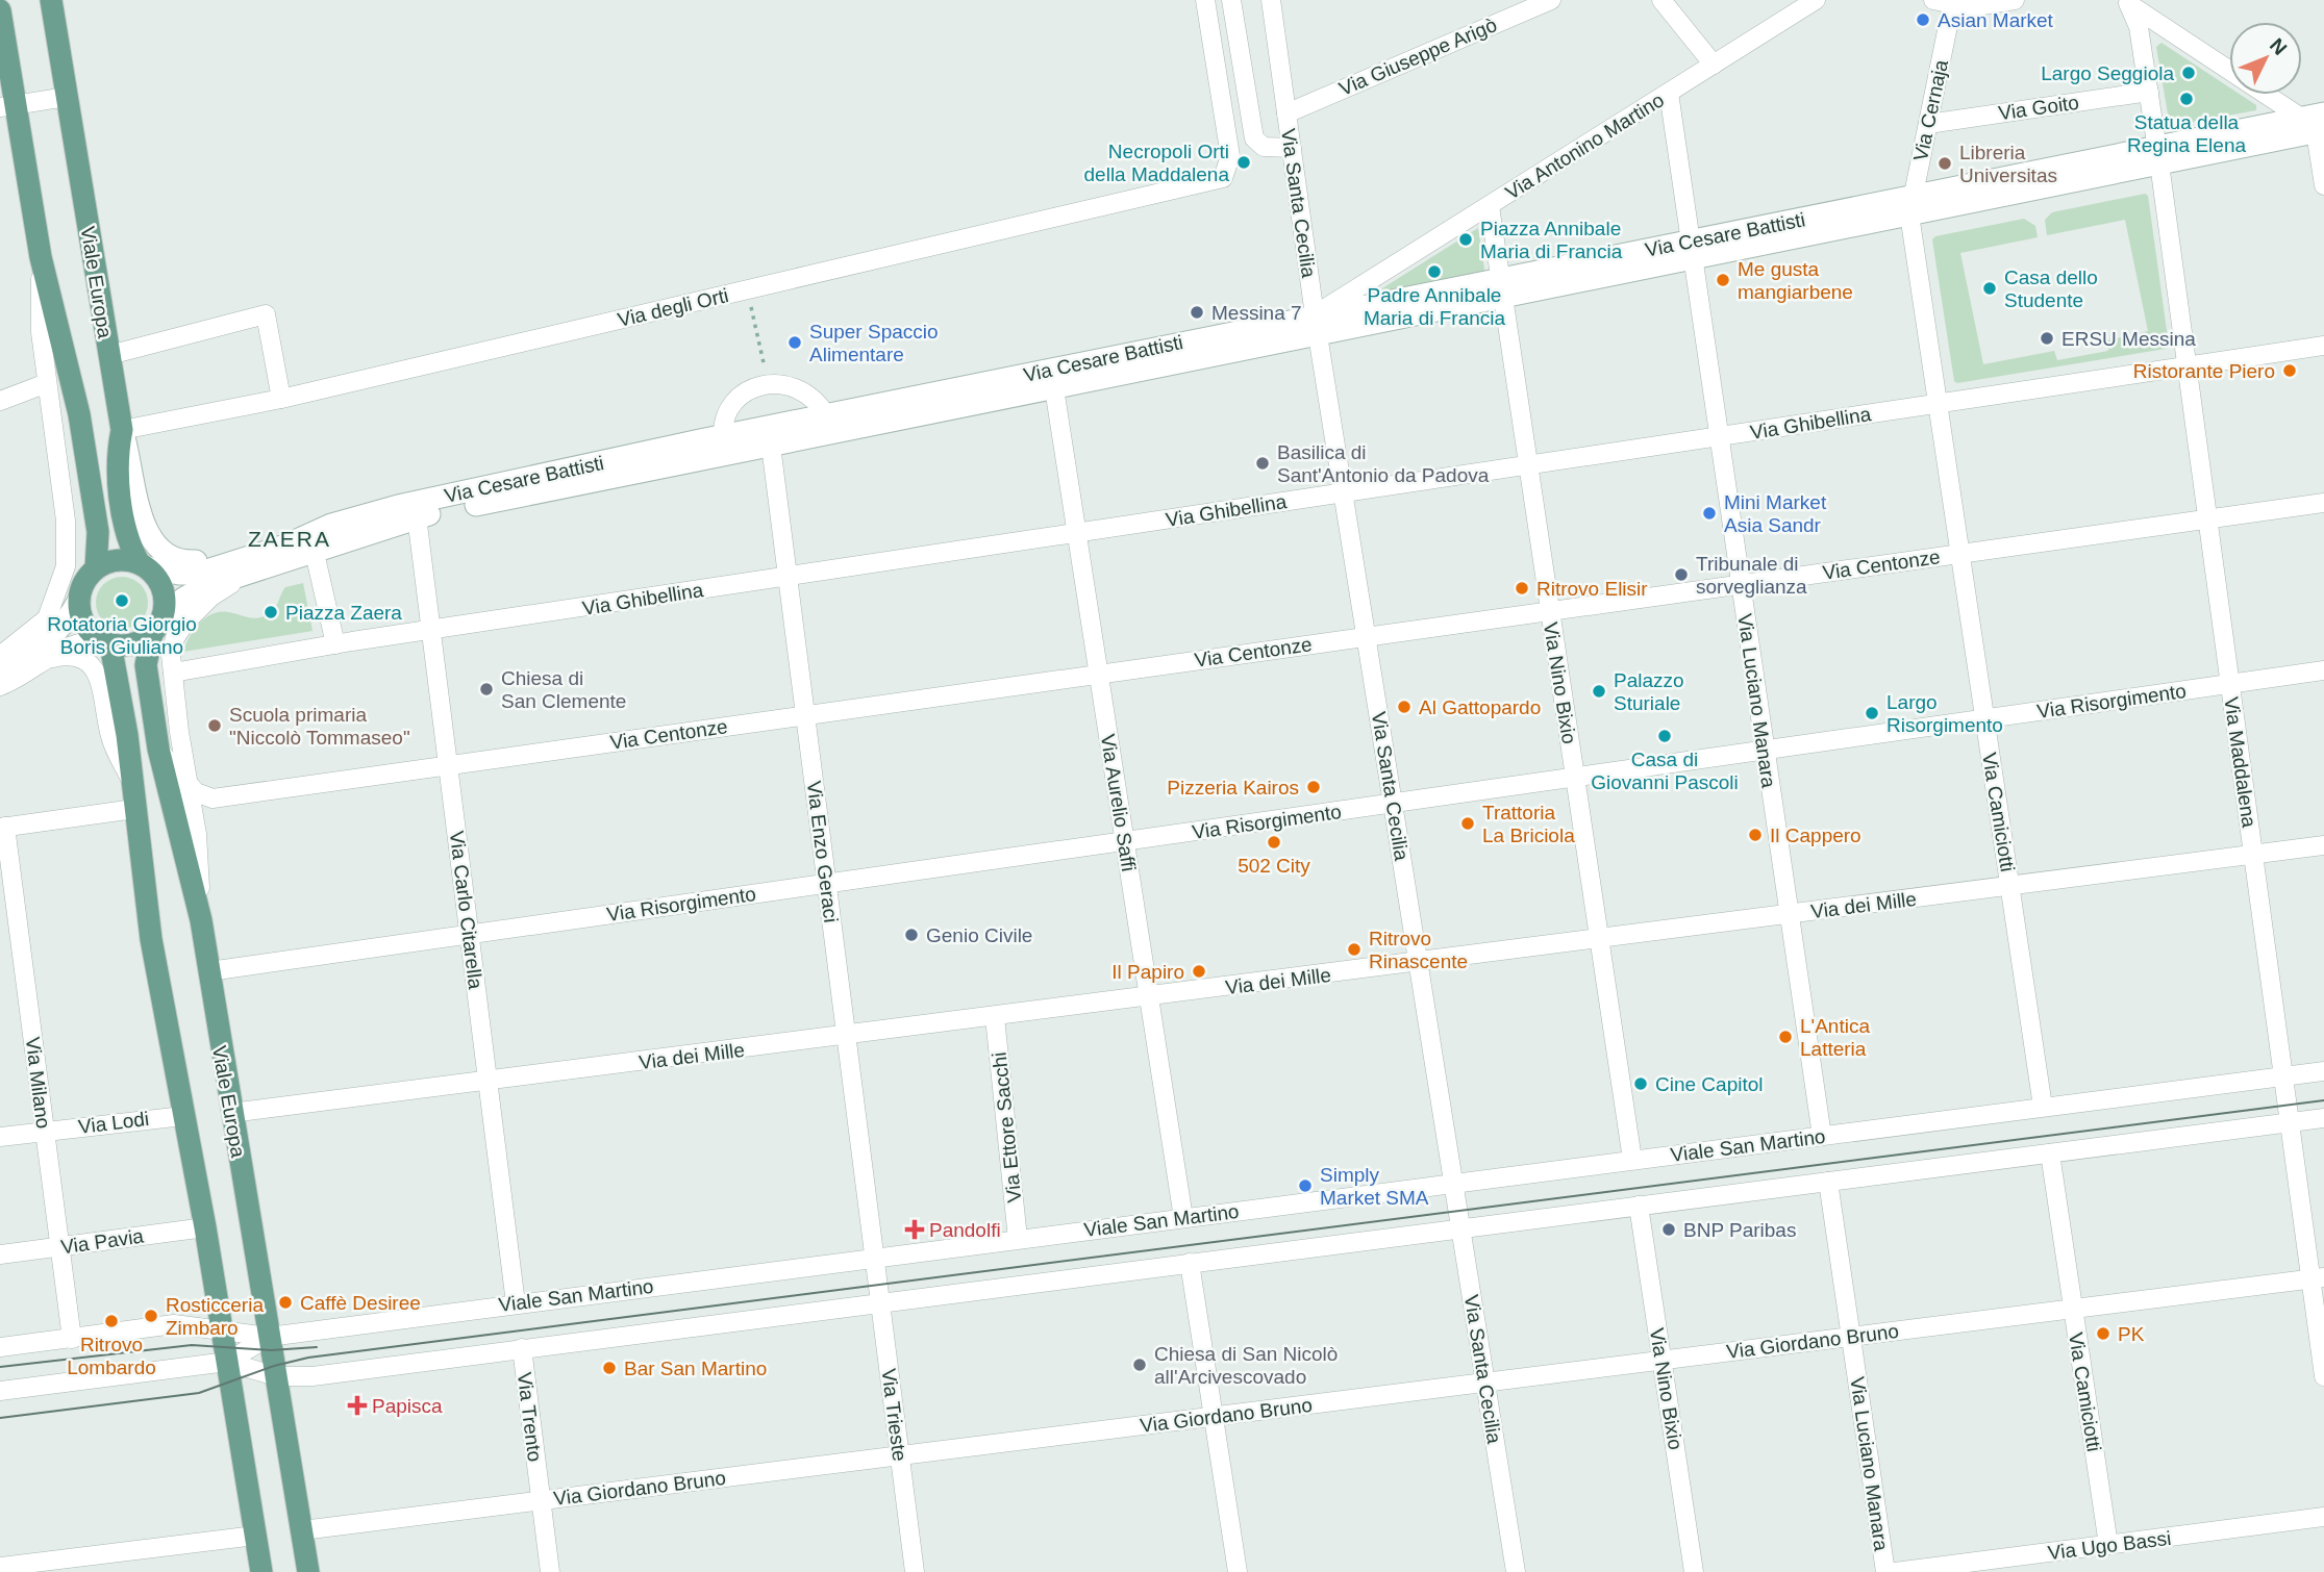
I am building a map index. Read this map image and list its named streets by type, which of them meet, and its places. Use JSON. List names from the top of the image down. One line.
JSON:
{"streets":{"main road":["Via Cesare Battisti","Viale Europa"],"street":["Via Giuseppe Arigò","Via Goito","Via Cernaja","Via Antonino Martino","Via Santa Cecilia","Via degli Orti","Via Ghibellina","Via Centonze","Via Nino Bixio","Via Luciano Manara","Via Risorgimento","Via Maddalena","Via Aurelio Saffi","Via Camiciotti","Via Enzo Geraci","Via dei Mille","Via Carlo Citarella","Via Milano","Via Lodi","Via Ettore Sacchi","Viale San Martino","Via Pavia","Via Giordano Bruno","Via Trieste","Via Trento","Via Ugo Bassi"]},"crossings":[["Via Giuseppe Arigò","Via Santa Cecilia"],["Via Goito","Via Cernaja"],["Via Cernaja","Via Cesare Battisti"],["Via Cernaja","Via Camiciotti"],["Via Antonino Martino","Via Santa Cecilia"],["Via Antonino Martino","Via Cesare Battisti"],["Via Antonino Martino","Via Nino Bixio"],["Via Antonino Martino","Via Luciano Manara"],["Via Santa Cecilia","Via Cesare Battisti"],["Via Santa Cecilia","Via Ghibellina"],["Via Santa Cecilia","Via Centonze"],["Via Santa Cecilia","Via Risorgimento"],["Via Santa Cecilia","Via dei Mille"],["Via Santa Cecilia","Viale San Martino"],["Via Santa Cecilia","Via Giordano Bruno"],["Via Cesare Battisti","Viale Europa"],["Via Cesare Battisti","Via Nino Bixio"],["Via Cesare Battisti","Via Luciano Manara"],["Via Cesare Battisti","Via Maddalena"],["Via Cesare Battisti","Via Aurelio Saffi"],["Via Cesare Battisti","Via Camiciotti"],["Via Cesare Battisti","Via Enzo Geraci"],["Via Cesare Battisti","Via Carlo Citarella"],["Viale Europa","Via degli Orti"],["Viale Europa","Via Risorgimento"],["Viale Europa","Via dei Mille"],["Viale Europa","Viale San Martino"],["Viale Europa","Via Giordano Bruno"],["Via Ghibellina","Via Nino Bixio"],["Via Ghibellina","Via Luciano Manara"],["Via Ghibellina","Via Maddalena"],["Via Ghibellina","Via Aurelio Saffi"],["Via Ghibellina","Via Camiciotti"],["Via Ghibellina","Via Enzo Geraci"],["Via Ghibellina","Via Carlo Citarella"],["Via Centonze","Via Nino Bixio"],["Via Centonze","Via Luciano Manara"],["Via Centonze","Via Maddalena"],["Via Centonze","Via Aurelio Saffi"],["Via Centonze","Via Camiciotti"],["Via Centonze","Via Enzo Geraci"],["Via Centonze","Via Carlo Citarella"],["Via Nino Bixio","Via Risorgimento"],["Via Nino Bixio","Via dei Mille"],["Via Nino Bixio","Viale San Martino"],["Via Nino Bixio","Via Giordano Bruno"],["Via Luciano Manara","Via Risorgimento"],["Via Luciano Manara","Via dei Mille"],["Via Luciano Manara","Viale San Martino"],["Via Luciano Manara","Via Giordano Bruno"],["Via Risorgimento","Via Maddalena"],["Via Risorgimento","Via Aurelio Saffi"],["Via Risorgimento","Via Camiciotti"],["Via Risorgimento","Via Enzo Geraci"],["Via Risorgimento","Via Carlo Citarella"],["Via Maddalena","Via dei Mille"],["Via Maddalena","Viale San Martino"],["Via Maddalena","Via Giordano Bruno"],["Via Aurelio Saffi","Via dei Mille"],["Via Aurelio Saffi","Viale San Martino"],["Via Camiciotti","Via dei Mille"],["Via Camiciotti","Viale San Martino"],["Via Camiciotti","Via Giordano Bruno"],["Via Camiciotti","Via Ugo Bassi"],["Via Enzo Geraci","Via dei Mille"],["Via Enzo Geraci","Viale San Martino"],["Via Enzo Geraci","Via Trieste"],["Via dei Mille","Via Carlo Citarella"],["Via dei Mille","Via Ettore Sacchi"],["Via Carlo Citarella","Viale San Martino"],["Via Milano","Via Lodi"],["Via Milano","Viale San Martino"],["Via Milano","Via Pavia"],["Via Ettore Sacchi","Viale San Martino"],["Viale San Martino","Via Trieste"],["Via Giordano Bruno","Via Trieste"],["Via Giordano Bruno","Via Trento"]],"districts":["ZAERA"],"places":{"other":["Asian Market","Largo Seggiola","Statua della Regina Elena","Necropoli Orti della Maddalena","Libreria Universitas","Piazza Annibale Maria di Francia","Padre Annibale Maria di Francia","Me gusta mangiarbene","Casa dello Studente","Messina 7","ERSU Messina","Super Spaccio Alimentare","Ristorante Piero","Basilica di Sant'Antonio da Padova","Mini Market Asia Sandr","Tribunale di sorveglianza","Ritrovo Elisir","Rotatoria Giorgio Boris Giuliano","Piazza Zaera","Chiesa di San Clemente","Palazzo Sturiale","Al Gattopardo","Largo Risorgimento","Scuola primaria \"Niccolò Tommaseo\"","Casa di Giovanni Pascoli","Pizzeria Kairos","Trattoria La Briciola","Il Cappero","502 City","Genio Civile","Ritrovo Rinascente","Il Papiro","L'Antica Latteria","Cine Capitol","Simply Market SMA","BNP Paribas","Caffè Desiree","Rosticceria Zimbaro","Ritrovo Lombardo","PK","Chiesa di San Nicolò all'Arcivescovado","Bar San Martino"],"health":["Pandolfi","Papisca"]},"north":"top right"}
